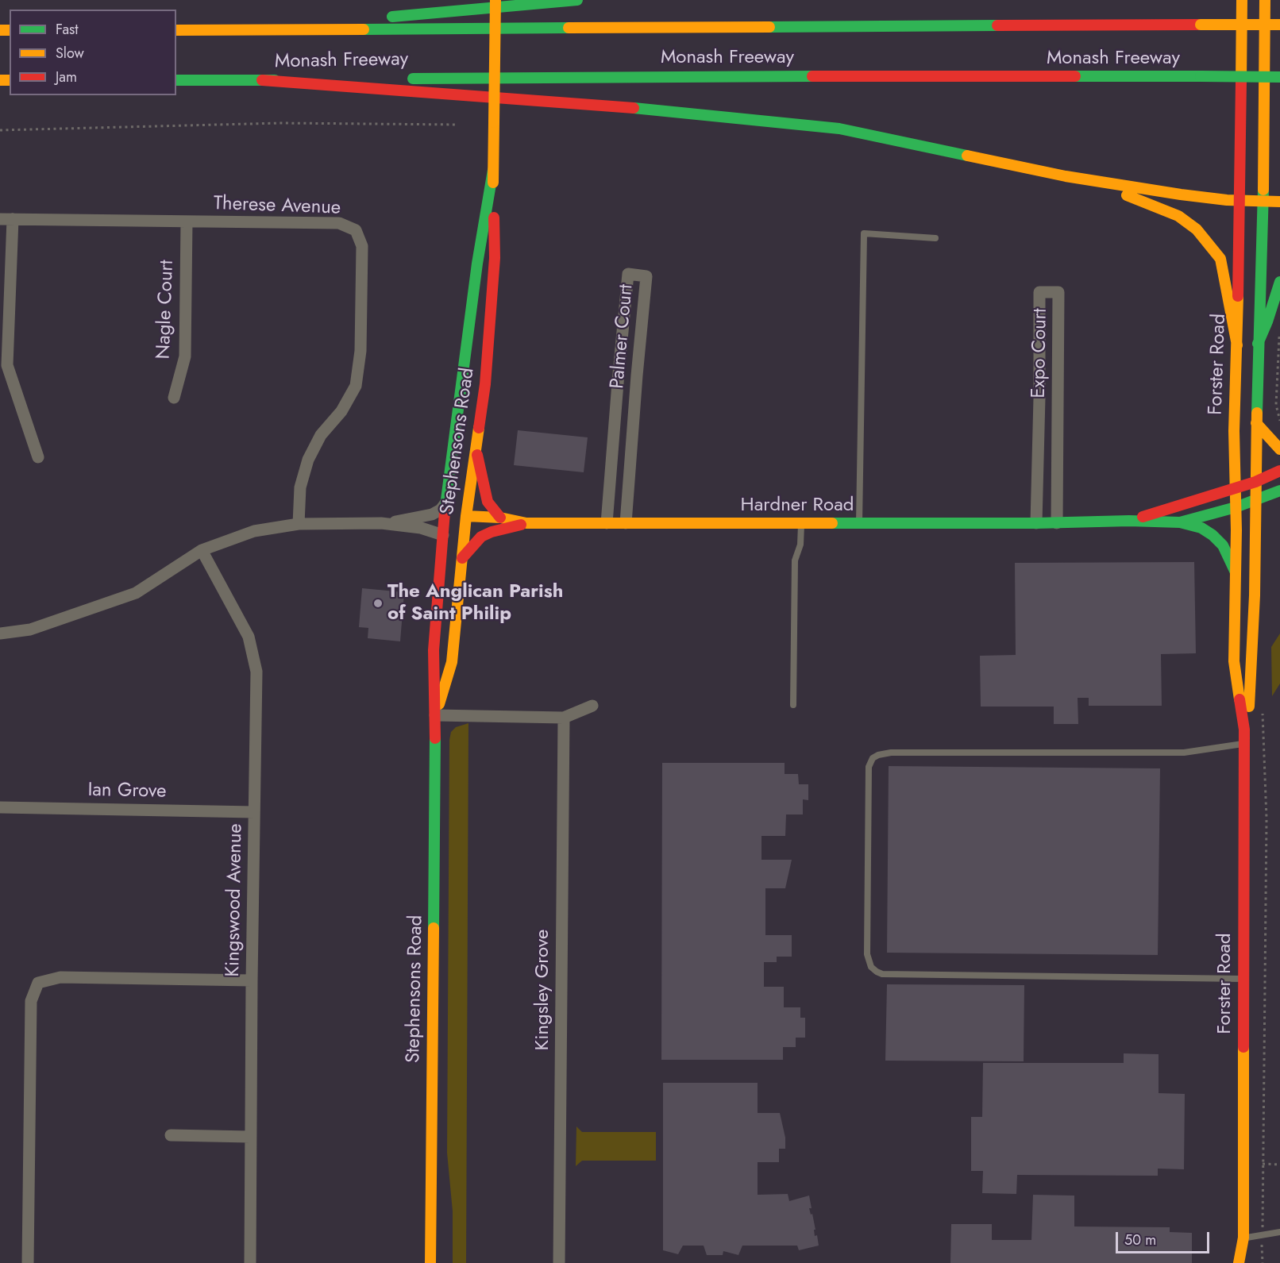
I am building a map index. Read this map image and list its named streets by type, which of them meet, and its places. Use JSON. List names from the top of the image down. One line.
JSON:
{"streets":{"main road":["Monash Freeway","Forster Road","Stephensons Road","Hardner Road"],"street":["Therese Avenue","Nagle Court","Palmer Court","Expo Court","Ian Grove","Kingswood Avenue","Kingsley Grove"]},"crossings":[["Therese Avenue","Nagle Court"],["Palmer Court","Hardner Road"],["Expo Court","Hardner Road"],["Forster Road","Hardner Road"],["Stephensons Road","Hardner Road"],["Ian Grove","Kingswood Avenue"]],"places":["The Anglican Parish of Saint Philip"],"legend":["Fast","Slow","Jam"],"scale_bar":"50 m"}
